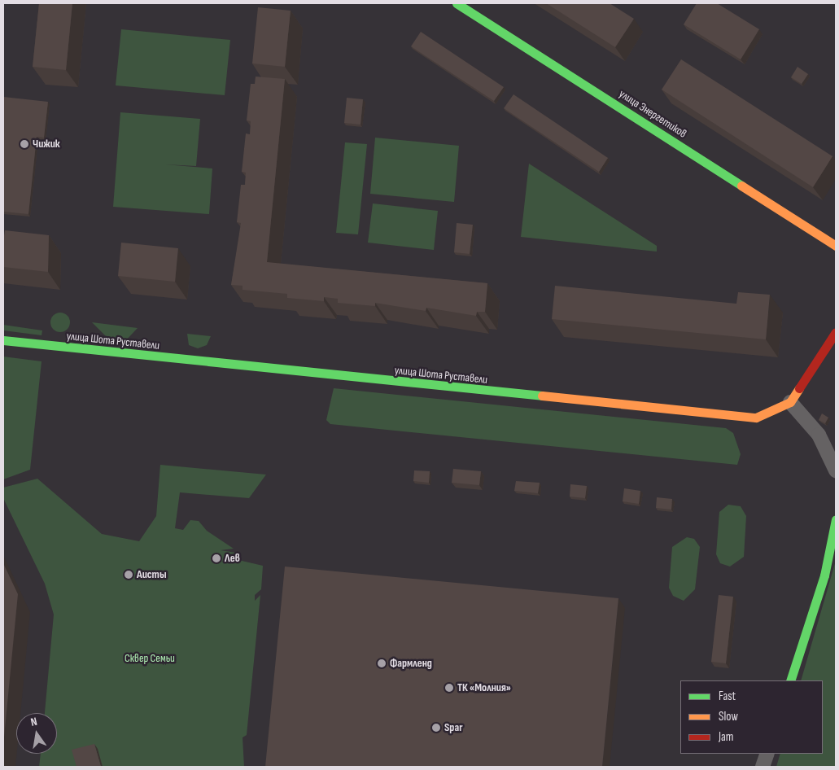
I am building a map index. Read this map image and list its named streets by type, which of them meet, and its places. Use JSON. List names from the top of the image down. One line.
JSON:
{"streets":{"street":["улица Энергетиков","улица Шота Руставели"]},"parks":["Сквер Семьи"],"places":["Чижик","Лев","Аисты","Фармленд","ТК «Молния»","Spar"],"legend":["Fast","Slow","Jam"],"north":"top"}
